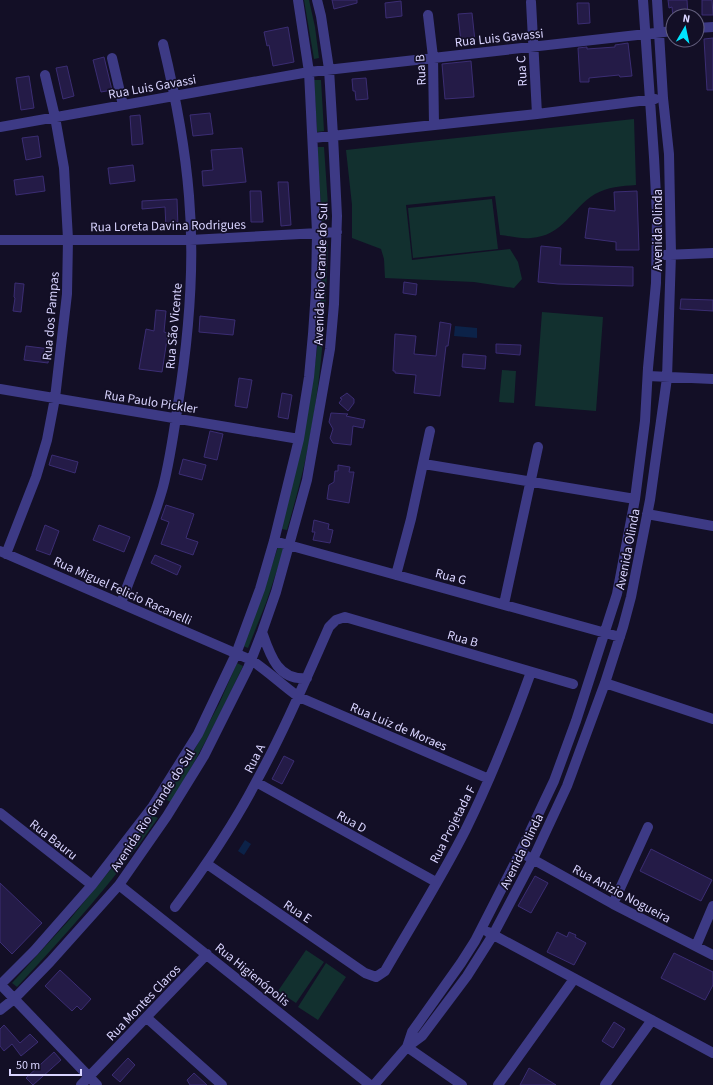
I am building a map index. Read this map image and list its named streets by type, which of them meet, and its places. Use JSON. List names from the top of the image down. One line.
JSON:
{"streets":{"street":["Rua Luis Gavassi","Rua B","Rua C","Rua Loreta Davina Rodrigues","Avenida Olinda","Avenida Rio Grande do Sul","Rua dos Pampas","Rua São Vicente","Rua Paulo Pickler","Rua G","Rua Miguel Felicio Racanelli","Rua Luiz de Moraes","Rua A","Rua D","Rua Projetada F","Rua Bauru","Rua Anizio Nogueira","Rua E","Rua Higienópolis","Rua Montes Claros"]},"crossings":[["Rua Luis Gavassi","Rua B"],["Rua Luis Gavassi","Rua C"],["Rua Luis Gavassi","Avenida Olinda"],["Rua Luis Gavassi","Avenida Rio Grande do Sul"],["Rua Luis Gavassi","Rua dos Pampas"],["Rua Luis Gavassi","Rua São Vicente"],["Rua B","Rua A"],["Rua B","Rua Projetada F"],["Rua Loreta Davina Rodrigues","Avenida Rio Grande do Sul"],["Rua Loreta Davina Rodrigues","Rua dos Pampas"],["Rua Loreta Davina Rodrigues","Rua São Vicente"],["Avenida Olinda","Rua G"],["Avenida Olinda","Rua Anizio Nogueira"],["Avenida Rio Grande do Sul","Rua Paulo Pickler"],["Avenida Rio Grande do Sul","Rua G"],["Avenida Rio Grande do Sul","Rua Miguel Felicio Racanelli"],["Avenida Rio Grande do Sul","Rua Bauru"],["Avenida Rio Grande do Sul","Rua Higienópolis"],["Rua dos Pampas","Rua Paulo Pickler"],["Rua dos Pampas","Rua Miguel Felicio Racanelli"],["Rua São Vicente","Rua Paulo Pickler"],["Rua São Vicente","Rua Miguel Felicio Racanelli"],["Rua Miguel Felicio Racanelli","Rua Luiz de Moraes"],["Rua Luiz de Moraes","Rua A"],["Rua Luiz de Moraes","Rua Projetada F"],["Rua A","Rua D"],["Rua A","Rua E"],["Rua D","Rua Projetada F"],["Rua Projetada F","Rua E"],["Rua Higienópolis","Rua Montes Claros"]],"scale_bar":"50 m","north":"top"}
